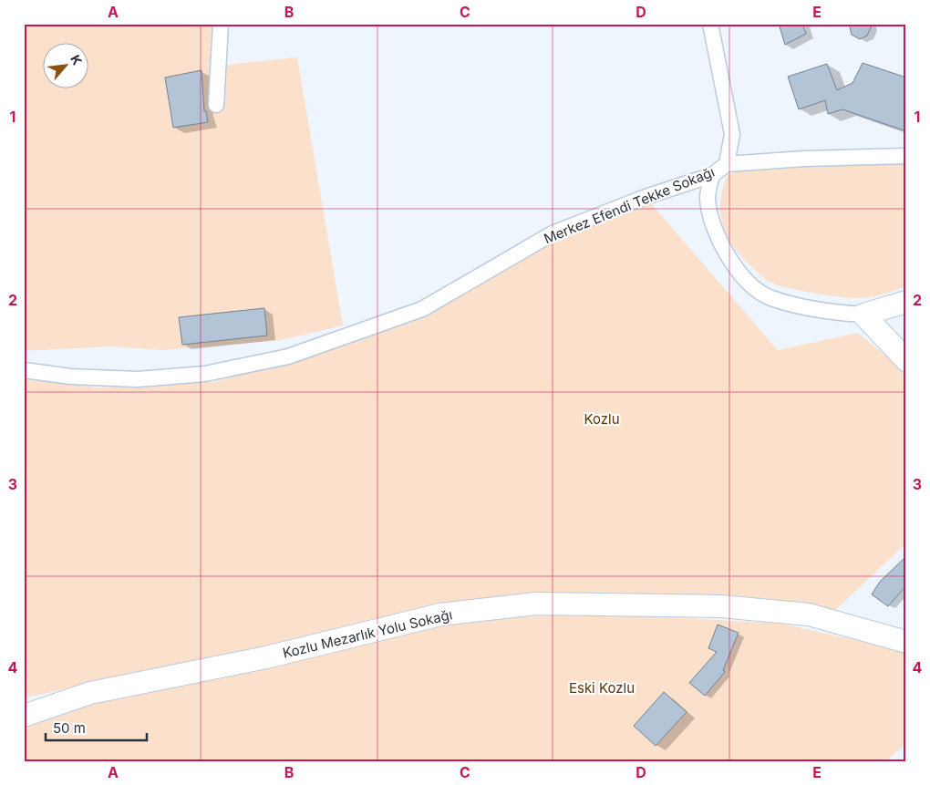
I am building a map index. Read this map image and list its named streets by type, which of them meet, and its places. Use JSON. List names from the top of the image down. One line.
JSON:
{"streets":{"street":["Merkez Efendi Tekke Sokağı","Kozlu Mezarlık Yolu Sokağı"]},"parks":["Kozlu","Eski Kozlu"],"scale_bar":"50 m","north":"top right","grid":{"columns":["A","B","C","D","E"],"rows":["1","2","3","4"]}}
